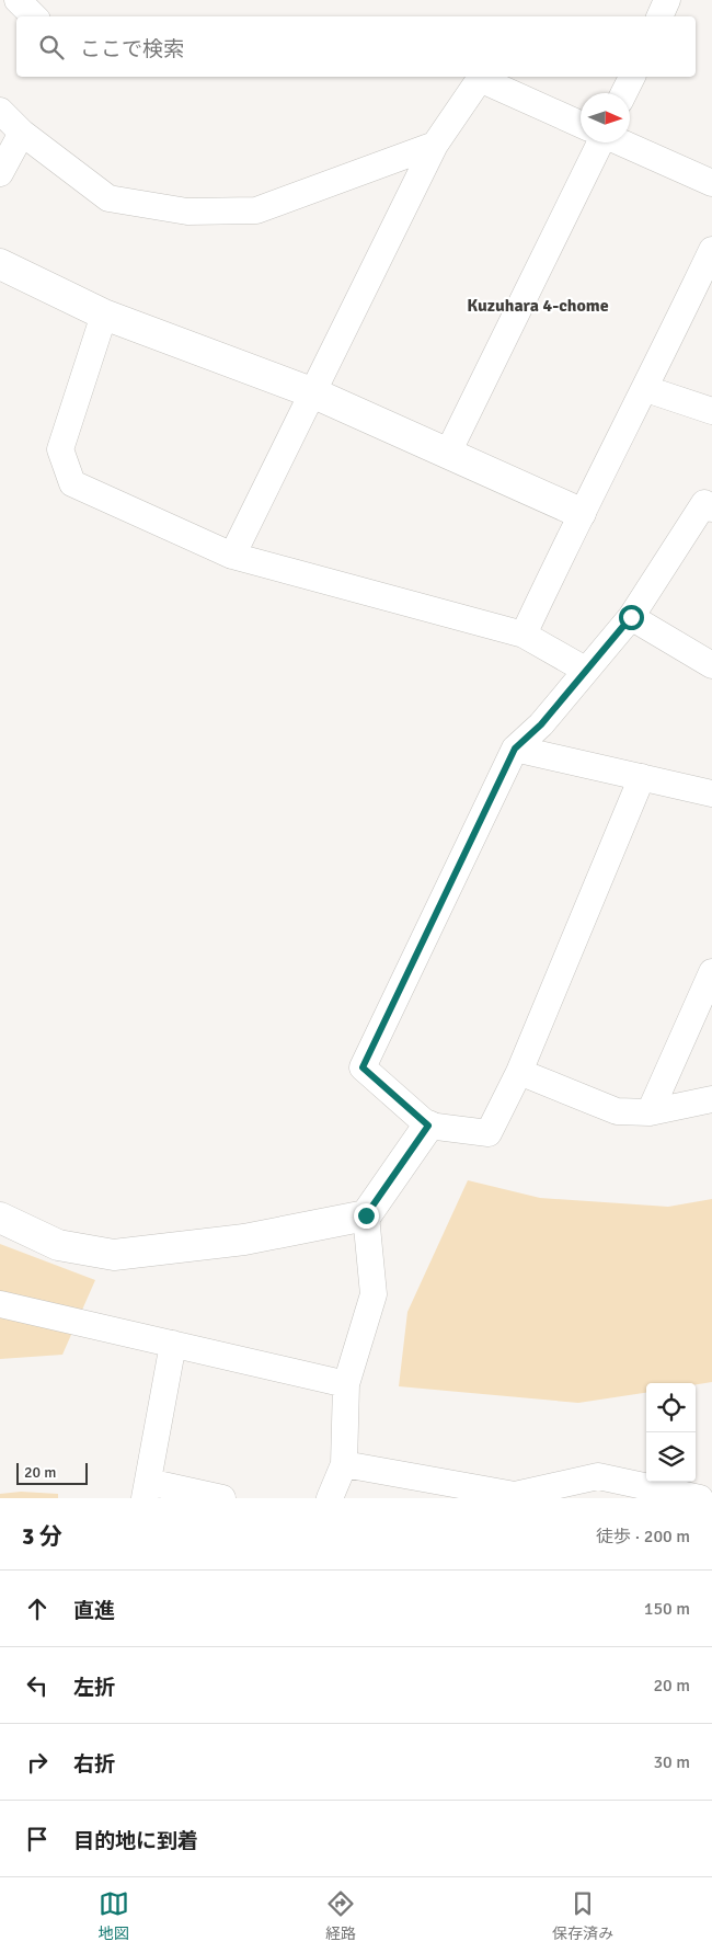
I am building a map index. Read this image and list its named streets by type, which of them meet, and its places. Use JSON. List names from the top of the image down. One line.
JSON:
{"districts":["Kuzuhara 4-chome"],"scale_bar":"20 m","north":"right","page":{"search":"ここで検索","scale":"20 m","heading":["3 分","徒歩 · 200 m"],"list":[["直進","150 m"],["左折","20 m"],["右折","30 m"],"目的地に到着"],"nav":["地図","経路","保存済み"]}}
